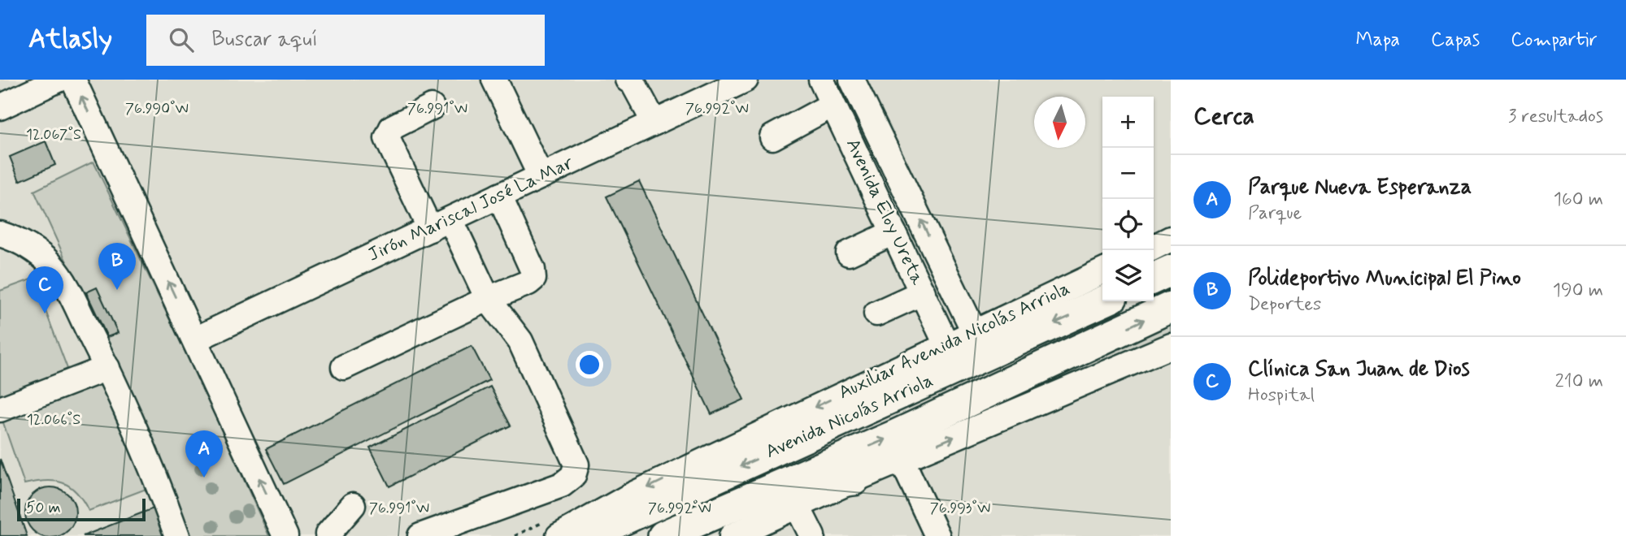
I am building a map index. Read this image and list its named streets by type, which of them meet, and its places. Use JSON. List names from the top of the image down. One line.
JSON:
{"streets":{"main road":["Avenida Nicolás Arriola"],"street":["Jirón Mariscal José La Mar","Avenida Eloy Ureta","Auxiliar Avenida Nicolás Arriola"]},"crossings":[["Avenida Eloy Ureta","Auxiliar Avenida Nicolás Arriola"]],"scale_bar":"50 m","north":"bottom","page":{"header":"Atlasly","search":"Buscar aquí","nav":["Mapa","Capas","Compartir"],"heading":["Cerca","3 resultados"],"map_buttons":["+","−"],"list":[{"mark":"A","name":"Parque Nueva Esperanza","note":"Parque","value":"160 m"},{"mark":"B","name":"Polideportivo Municipal El Pino","note":"Deportes","value":"190 m"},{"mark":"C","name":"Clínica San Juan de Dios","note":"Hospital","value":"210 m"}],"pins":["B","C","A"],"scale":"50 m"},"coordinates":["76.990°W","76.991°W","76.992°W","12.067°S","12.066°S","76.993°W"]}
